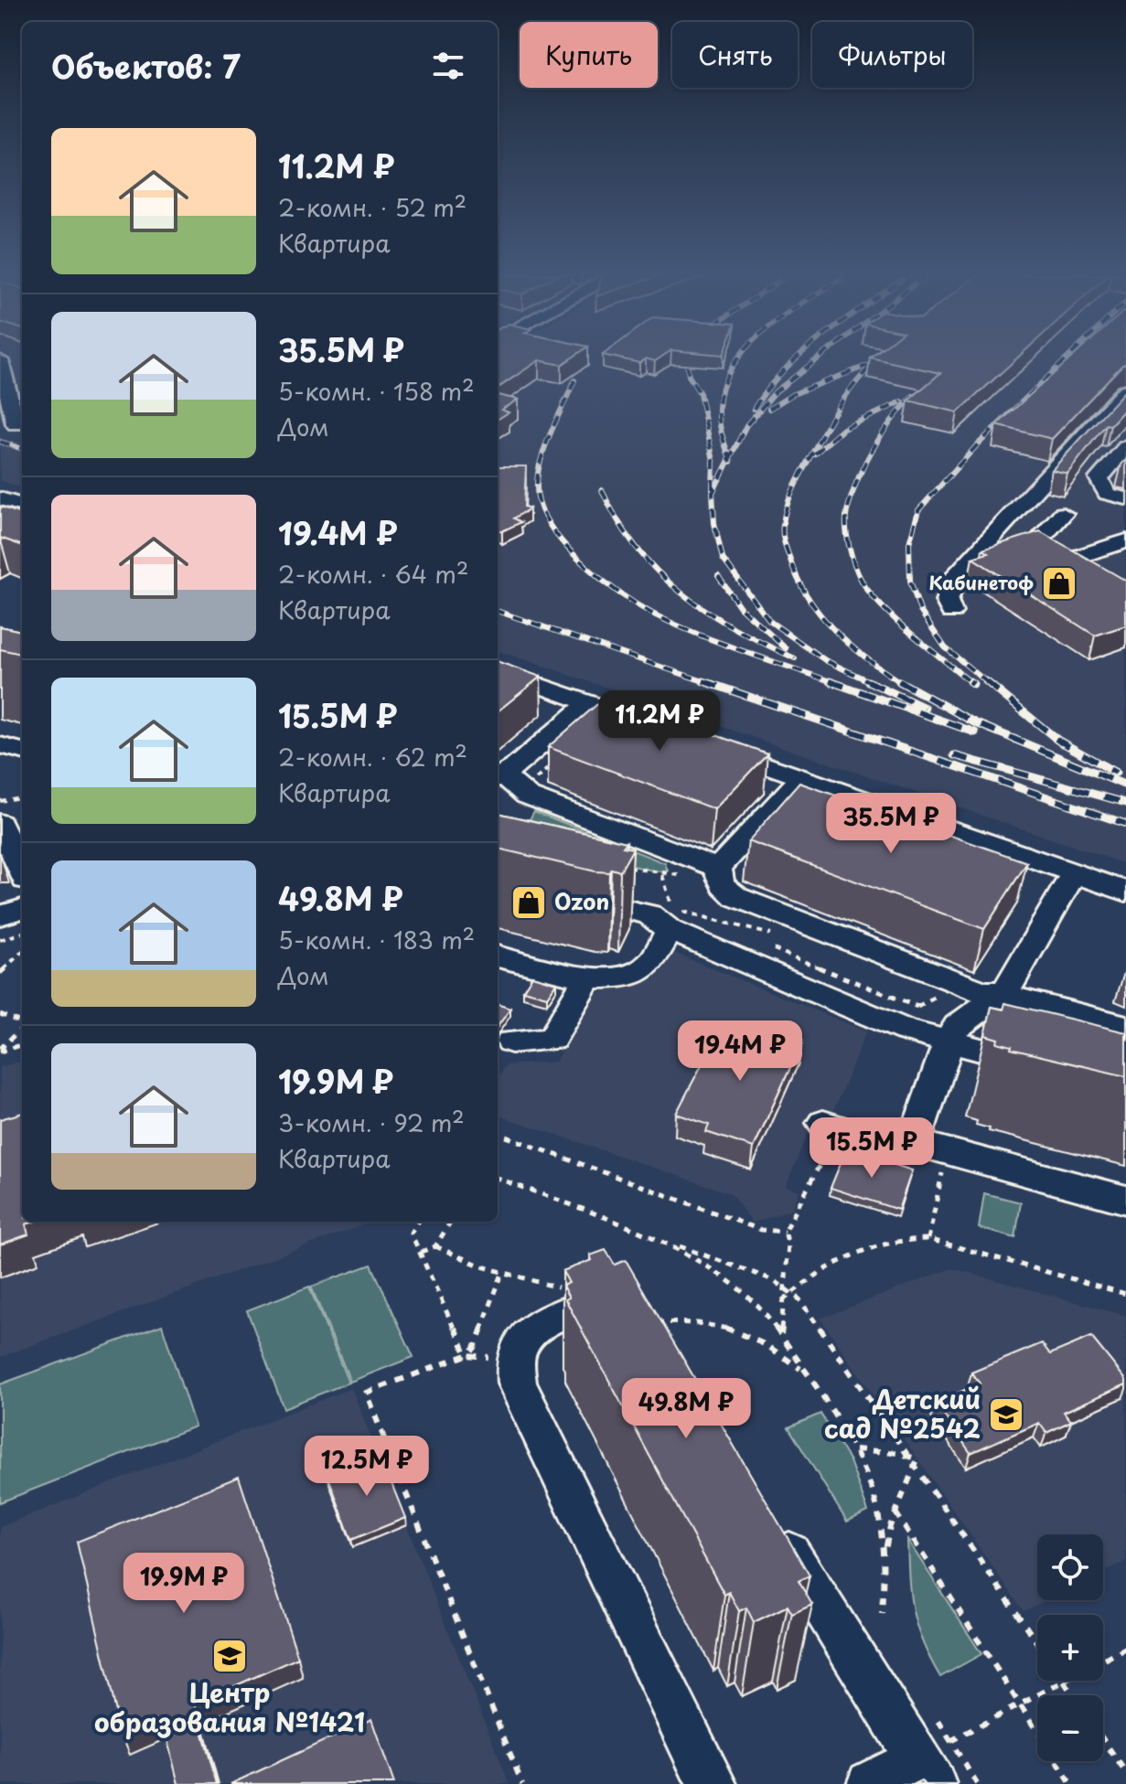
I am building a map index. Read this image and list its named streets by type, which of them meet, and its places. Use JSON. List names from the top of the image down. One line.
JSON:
{"places":{"shop":["Кабинетоф","Ozon"],"school or university":["Детский сад №2542","Центр образования №1421"]},"page":{"chip":["Купить","Снять","Фильтры"],"heading":"Объектов: 7","list":[{"name":"11.2M ₽","note":"2-комн. · 52 m² · Квартира"},{"name":"35.5M ₽","note":"5-комн. · 158 m² · Дом"},{"name":"19.4M ₽","note":"2-комн. · 64 m² · Квартира"},{"name":"15.5M ₽","note":"2-комн. · 62 m² · Квартира"},{"name":"49.8M ₽","note":"5-комн. · 183 m² · Дом"},{"name":"19.9M ₽","note":"3-комн. · 92 m² · Квартира"}],"price":["11.2M ₽","35.5M ₽","19.4M ₽","15.5M ₽","49.8M ₽","12.5M ₽","19.9M ₽"],"map_buttons":["+","−"]}}
